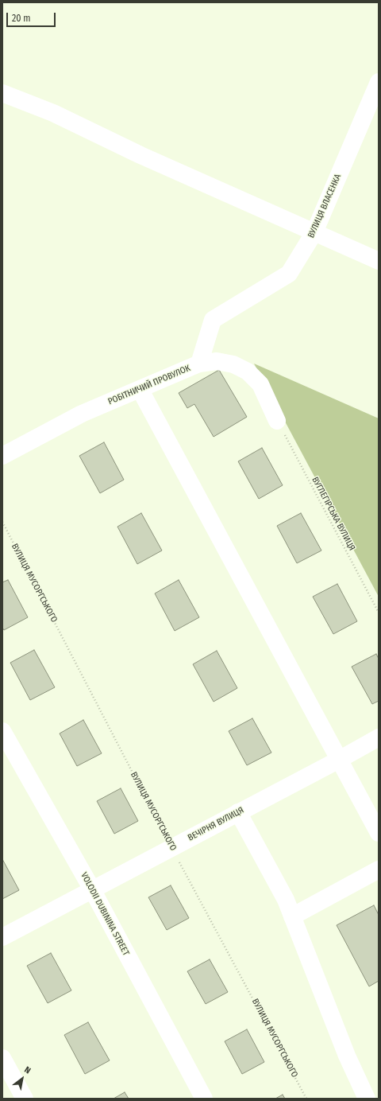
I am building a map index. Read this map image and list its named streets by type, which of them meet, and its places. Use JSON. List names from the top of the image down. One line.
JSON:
{"streets":{"street":["ВУЛИЦЯ ВЛАСЕНКА","РОБІТНИЧИЙ ПРОВУЛОК","ВЕЧІРНЯ ВУЛИЦЯ","VOLODII DUBININA STREET"],"path":["ВУГЛЕГІРСЬКА ВУЛИЦЯ","ВУЛИЦЯ МУСОРГСЬКОГО"]},"crossings":[["ВУЛИЦЯ ВЛАСЕНКА","РОБІТНИЧИЙ ПРОВУЛОК"],["РОБІТНИЧИЙ ПРОВУЛОК","ВУГЛЕГІРСЬКА ВУЛИЦЯ"],["ВУЛИЦЯ МУСОРГСЬКОГО","ВЕЧІРНЯ ВУЛИЦЯ"],["ВЕЧІРНЯ ВУЛИЦЯ","VOLODII DUBININA STREET"]],"scale_bar":"20 m","north":"top right"}
